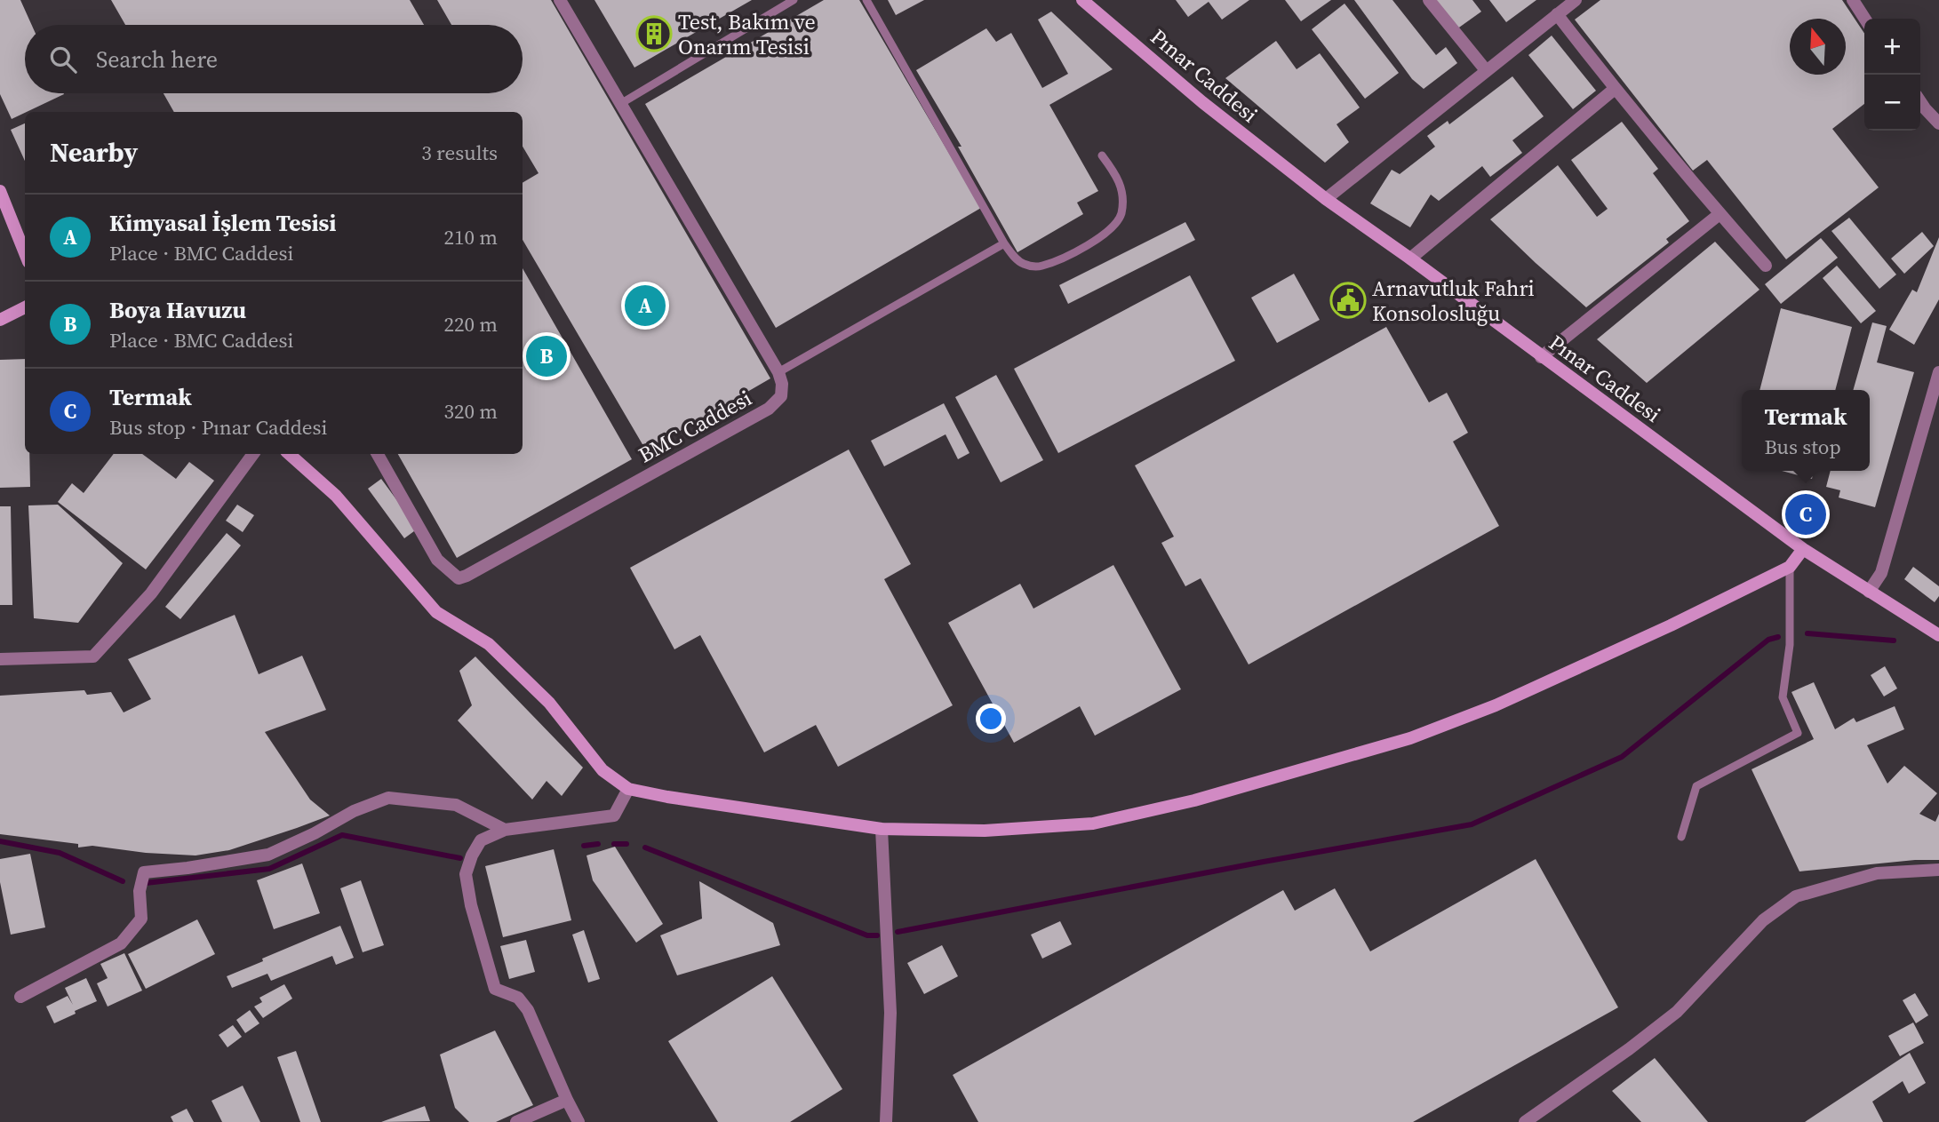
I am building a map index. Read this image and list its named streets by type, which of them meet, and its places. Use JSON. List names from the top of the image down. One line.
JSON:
{"streets":{"street":["Pınar Caddesi","BMC Caddesi"]},"places":{"building":["Test, Bakım ve Onarım Tesisi"],"public building":["Arnavutluk Fahri Konsolosluğu"]},"north":"top","page":{"map_buttons":["+","−"],"search":"Search here","heading":["Nearby","3 results"],"list":[{"mark":"A","name":"Kimyasal İşlem Tesisi","note":"Place · BMC Caddesi","value":"210 m"},{"mark":"B","name":"Boya Havuzu","note":"Place · BMC Caddesi","value":"220 m"},{"mark":"C","name":"Termak","note":"Bus stop · Pınar Caddesi","value":"320 m"}],"pins":["A","B","C"],"popup":["Termak","Bus stop"]}}
